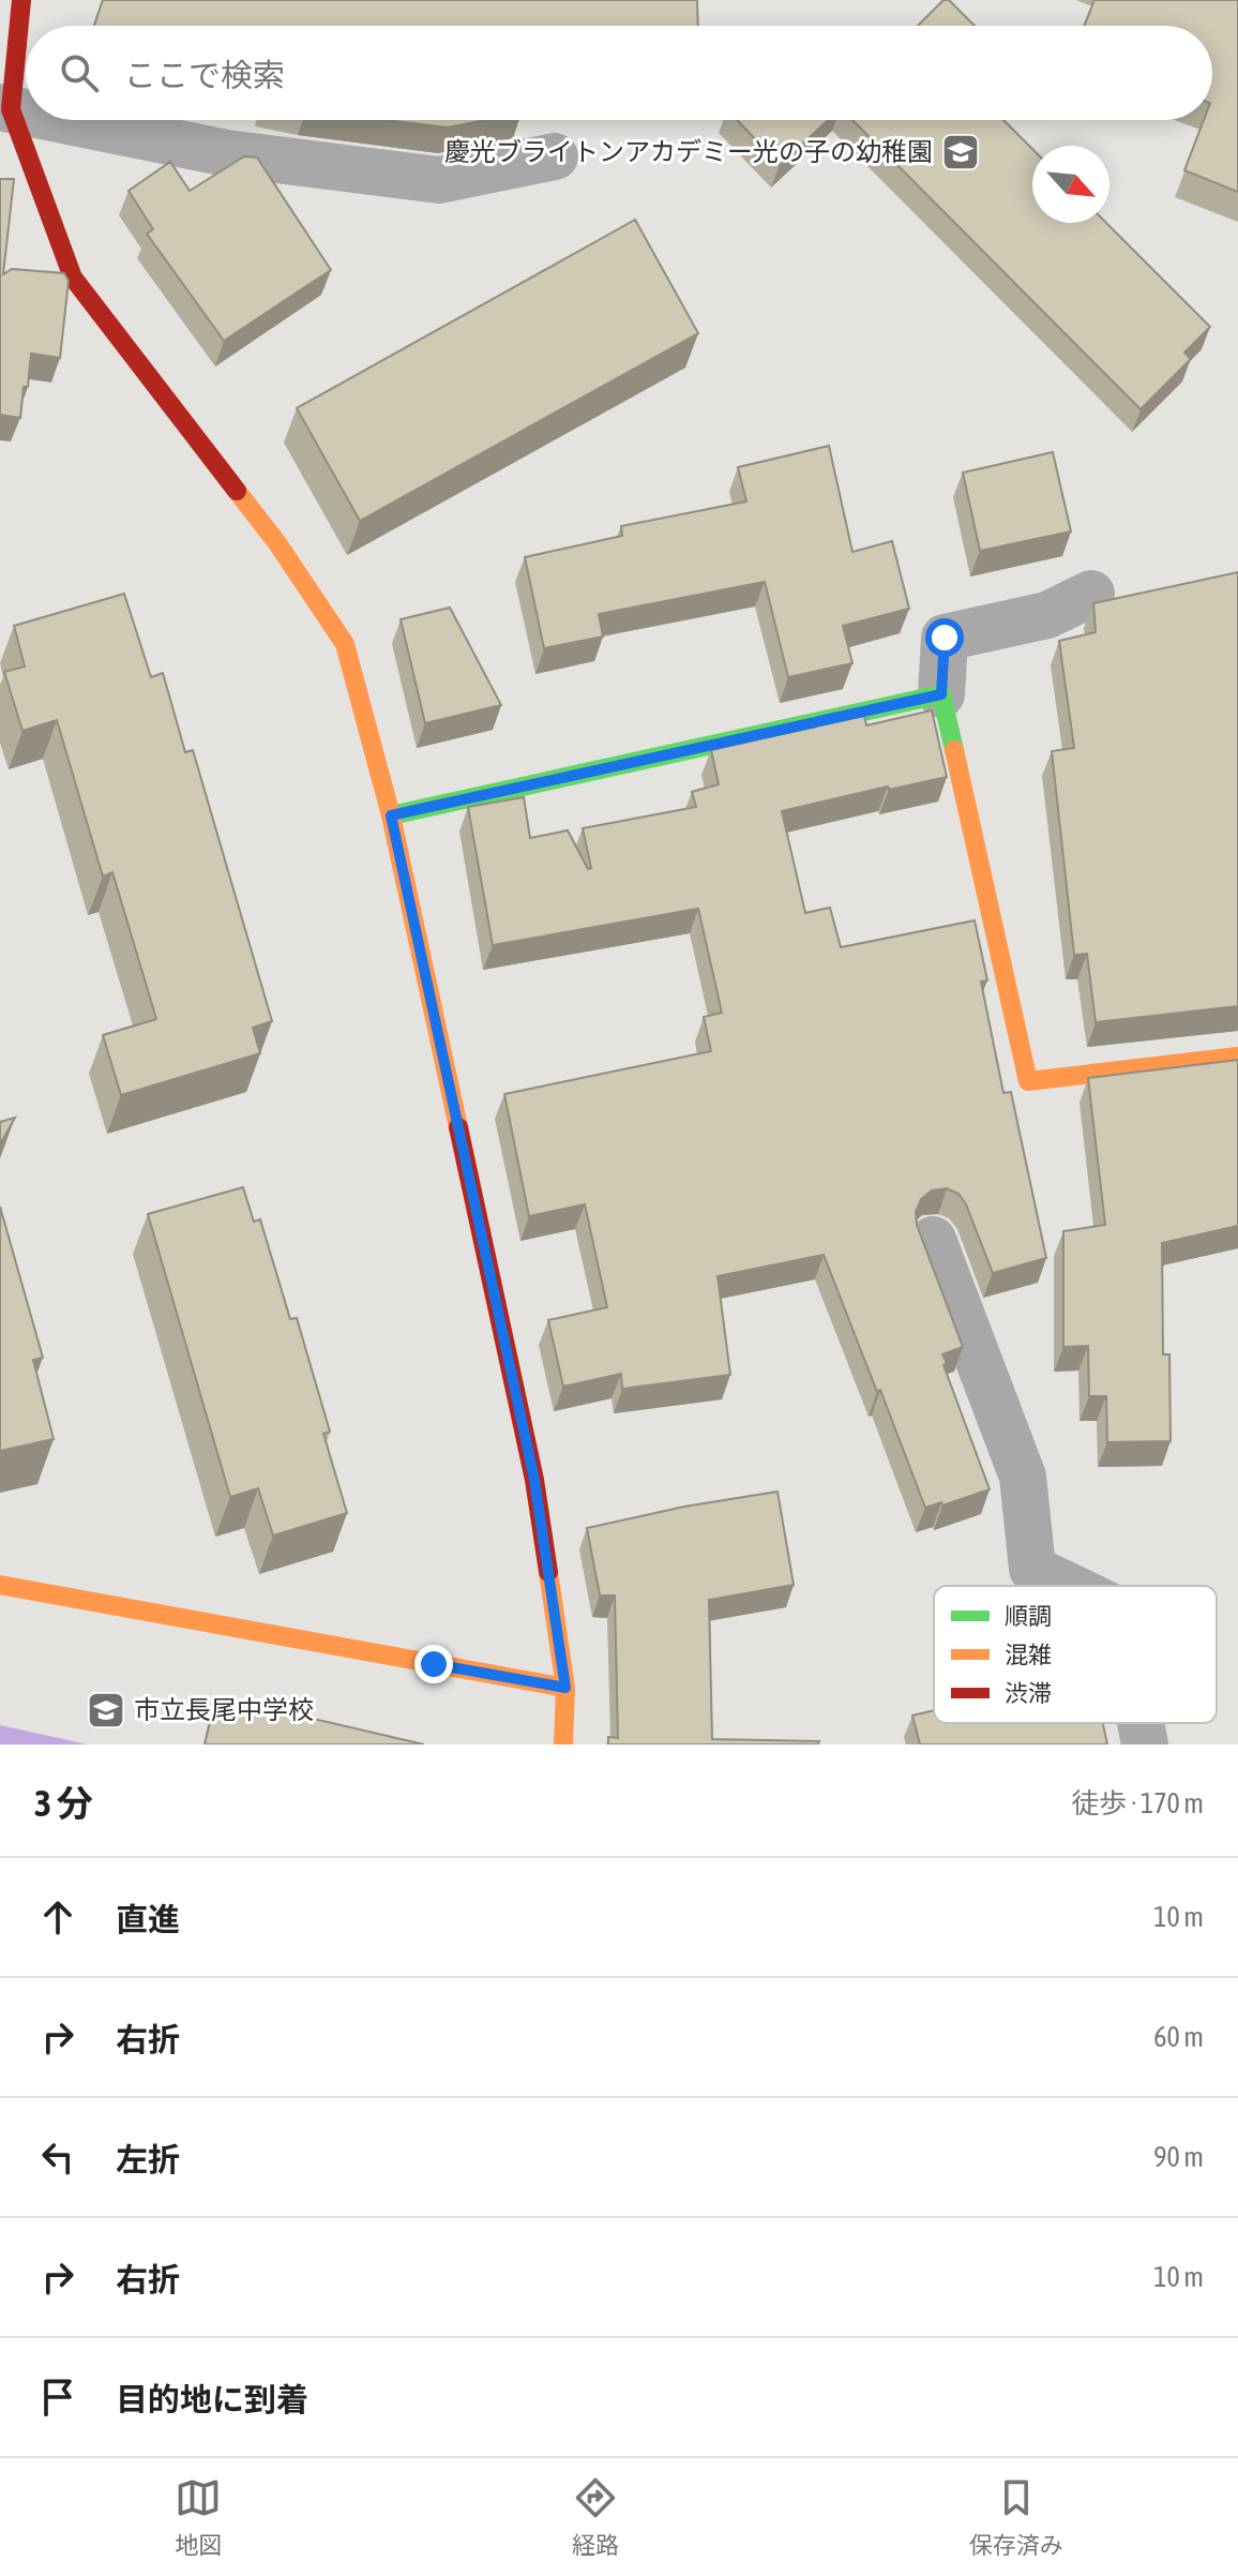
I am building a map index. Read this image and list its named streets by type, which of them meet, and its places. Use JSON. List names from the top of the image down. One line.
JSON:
{"places":{"school or university":["慶光ブライトンアカデミー光の子の幼稚園","市立長尾中学校"]},"legend":["順調","混雑","渋滞"],"north":"bottom right","page":{"search":"ここで検索","heading":["3 分","徒歩 · 170 m"],"list":[["直進","10 m"],["右折","60 m"],["左折","90 m"],["右折","10 m"],"目的地に到着"],"nav":["地図","経路","保存済み"]}}
